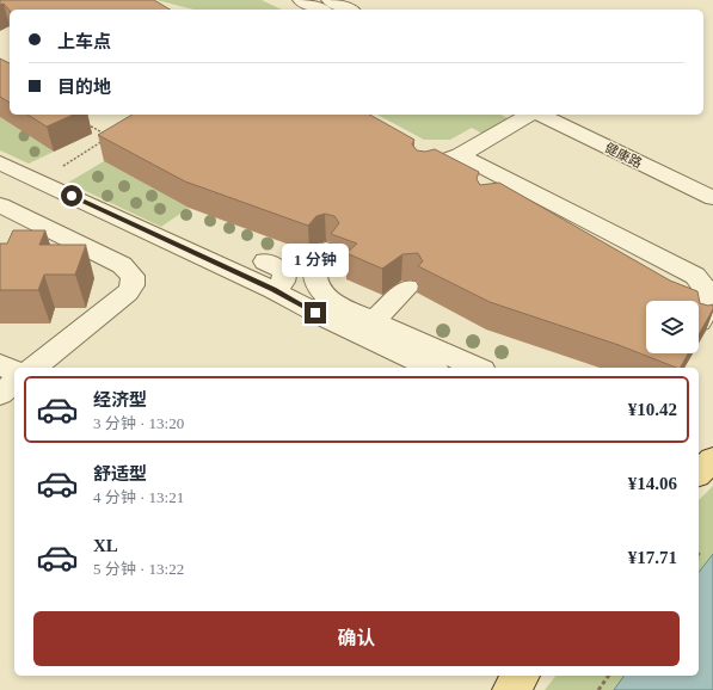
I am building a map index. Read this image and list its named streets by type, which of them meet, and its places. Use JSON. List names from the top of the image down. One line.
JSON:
{"streets":{"street":["健康路"]},"page":{"banner":["上车点","目的地"],"bubble":"1 分钟","list":[{"name":"经济型","note":"3 分钟 · 13:20","value":"¥10.42"},{"name":"舒适型","note":"4 分钟 · 13:21","value":"¥14.06"},{"name":"XL","note":"5 分钟 · 13:22","value":"¥17.71"}],"buttons":"确认"}}
